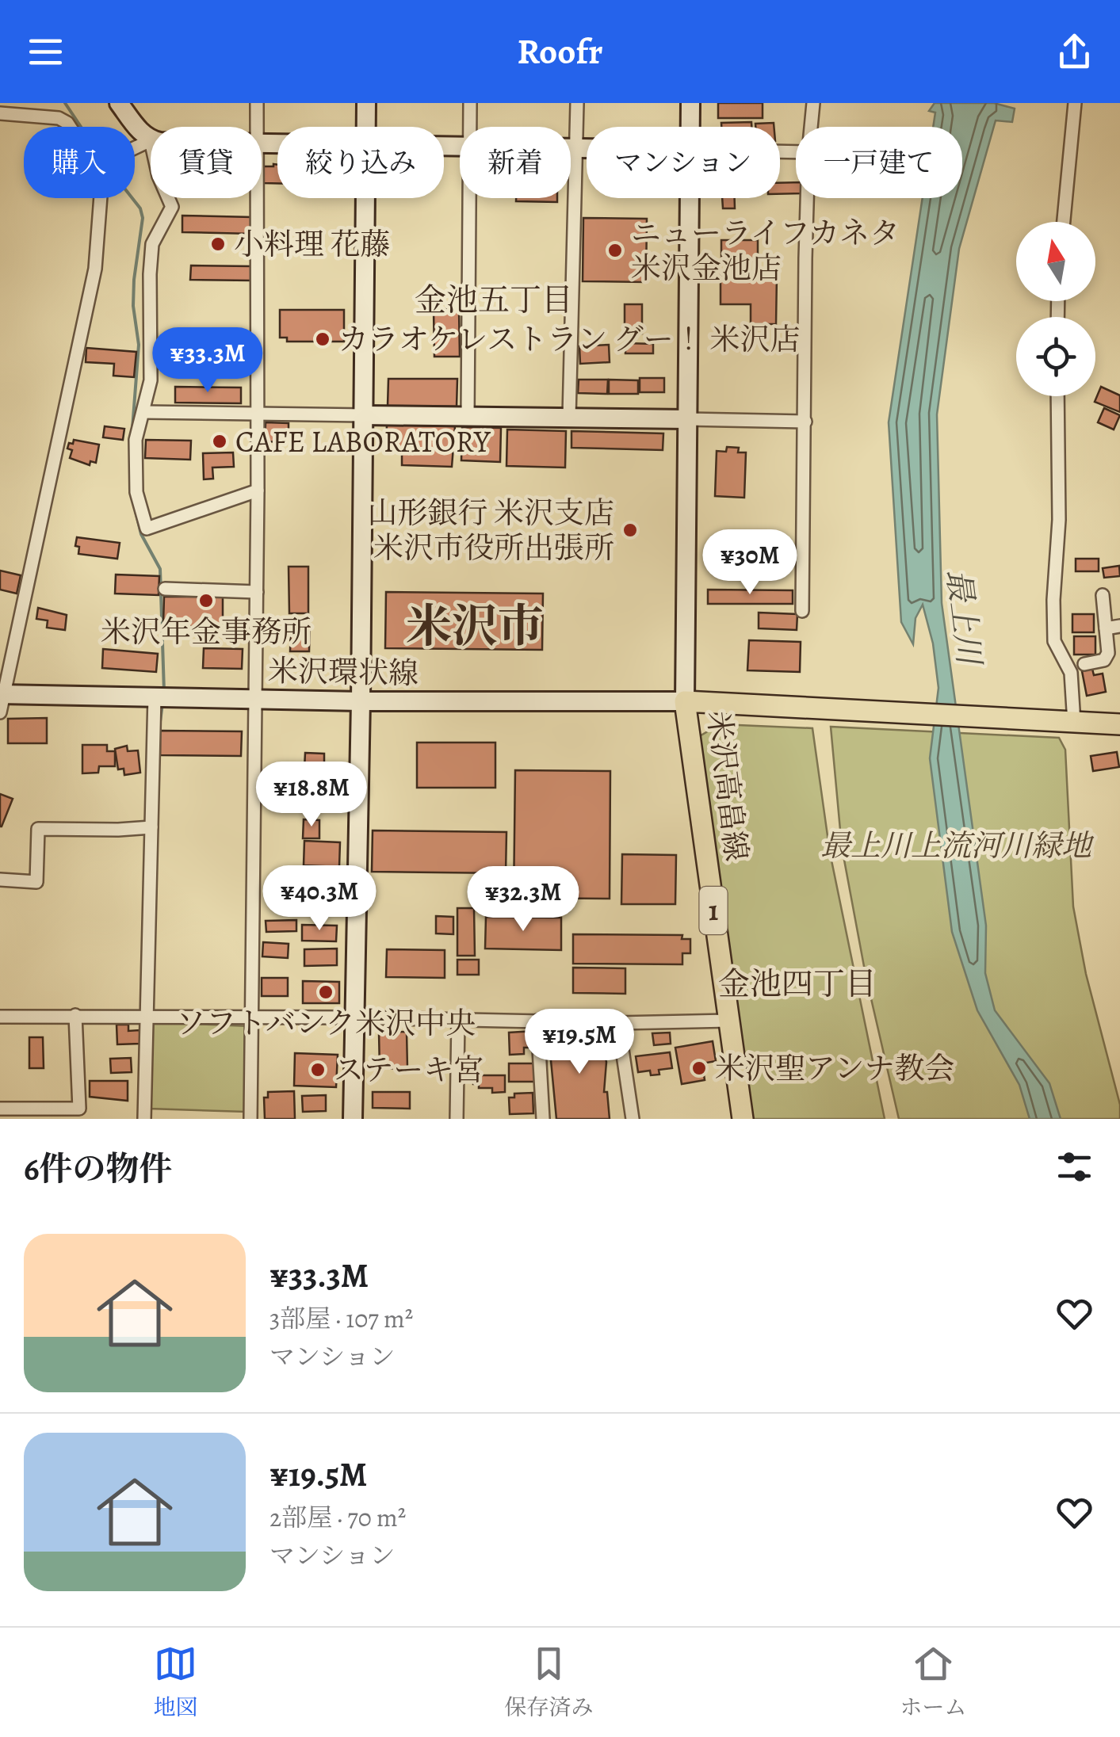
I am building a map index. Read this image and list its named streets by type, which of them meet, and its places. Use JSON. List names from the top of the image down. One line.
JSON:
{"streets":{"main road":["米沢高畠線","1"],"street":["米沢環状線"]},"crossings":[["米沢環状線","米沢高畠線"]],"districts":["金池五丁目","米沢市","金池四丁目"],"water":["最上川"],"parks":["最上川上流河川緑地"],"places":["小料理 花藤","ニューライフカネタ 米沢金池店","カラオケレストラン グー！ 米沢店","CAFE LABORATORY","山形銀行 米沢支店 米沢市役所出張所","米沢年金事務所","ソフトバンク米沢中央","米沢聖アンナ教会","ステーキ宮"],"north":"top","page":{"header":"Roofr","chip":["購入","賃貸","絞り込み","新着","マンション","一戸建て"],"price":["¥33.3M","¥30M","¥18.8M","¥40.3M","¥32.3M","¥19.5M"],"heading":"6件の物件","list":[{"name":"¥33.3M","note":"3部屋 · 107 m² · マンション"},{"name":"¥19.5M","note":"2部屋 · 70 m² · マンション"}],"tabs":["地図","保存済み","ホーム"]}}
